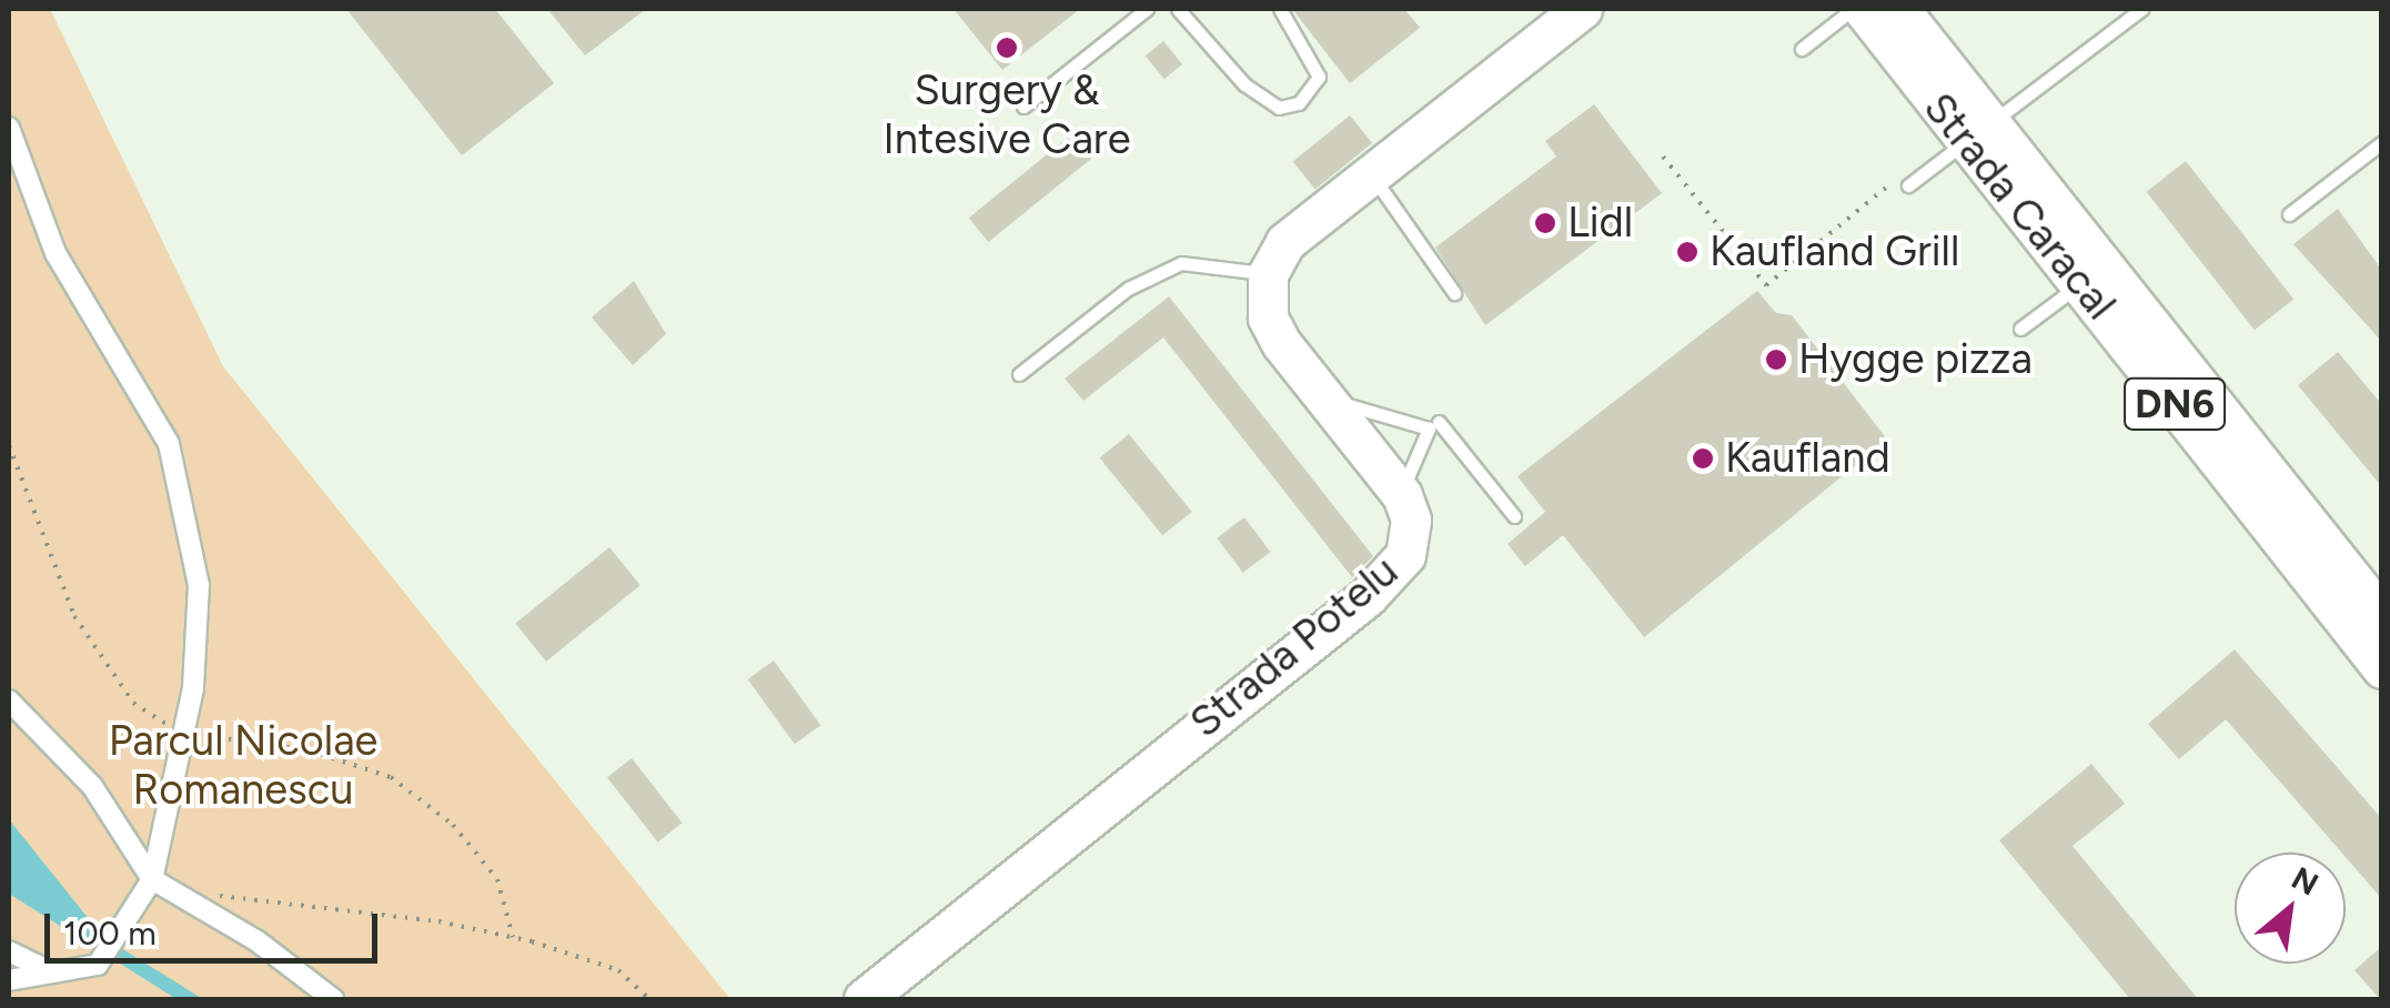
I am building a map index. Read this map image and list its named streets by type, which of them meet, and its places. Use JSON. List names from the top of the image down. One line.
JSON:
{"streets":{"main road":["Strada Caracal","DN6","Strada Potelu"]},"parks":["Parcul Nicolae Romanescu"],"places":["Surgery & Intesive Care","Lidl","Kaufland Grill","Hygge pizza","Kaufland"],"scale_bar":"100 m","north":"top right"}
